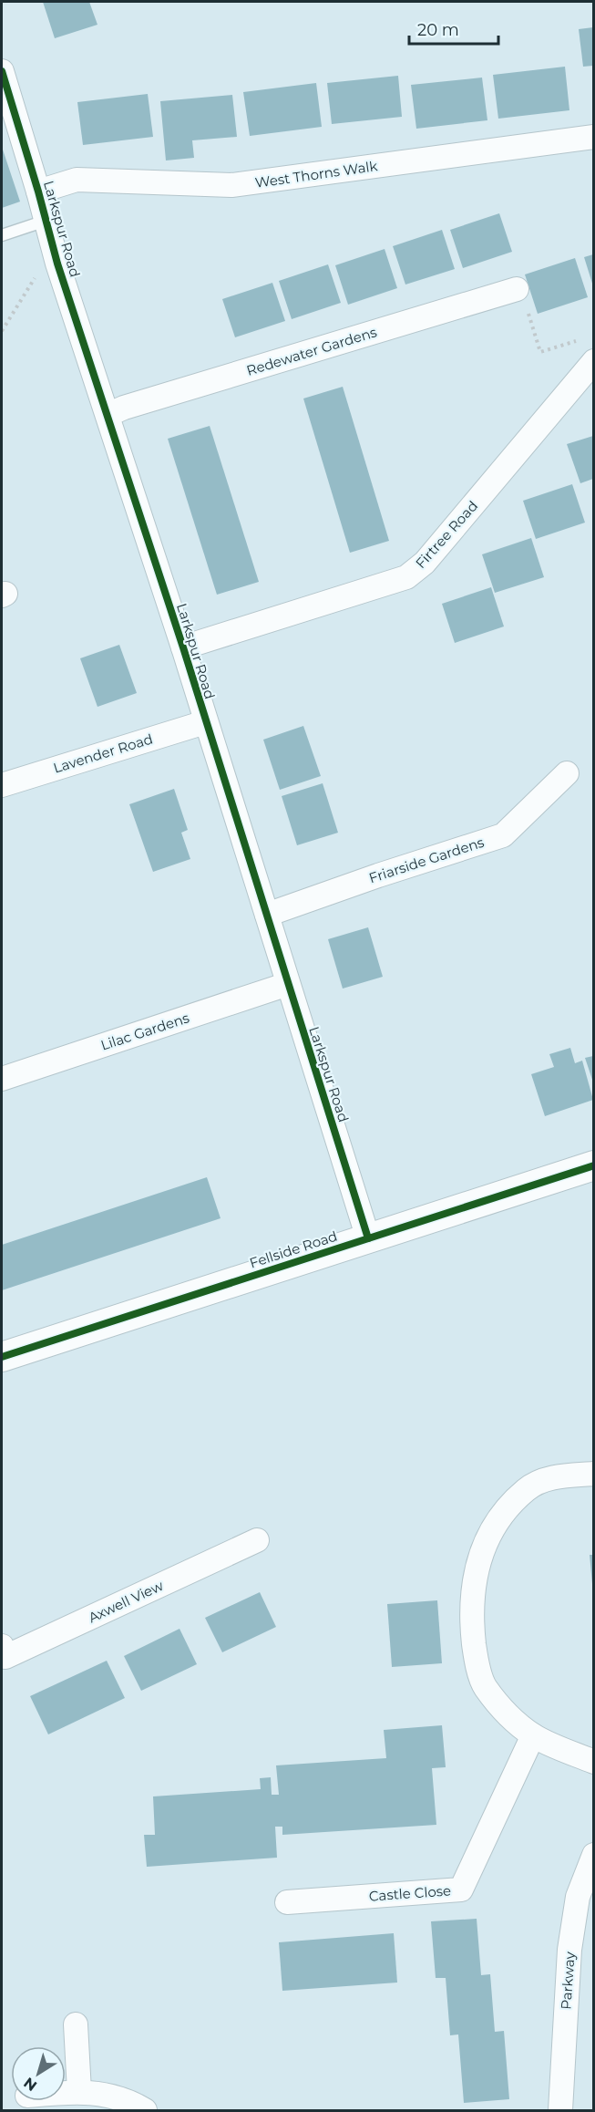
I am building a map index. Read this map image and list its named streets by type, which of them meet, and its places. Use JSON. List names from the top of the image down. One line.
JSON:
{"streets":{"street":["West Thorns Walk","Larkspur Road","Redewater Gardens","Firtree Road","Lavender Road","Friarside Gardens","Lilac Gardens","Fellside Road","Axwell View","Castle Close","Parkway"]},"crossings":[["West Thorns Walk","Larkspur Road"],["Larkspur Road","Redewater Gardens"],["Larkspur Road","Firtree Road"],["Larkspur Road","Lavender Road"],["Larkspur Road","Friarside Gardens"],["Larkspur Road","Lilac Gardens"],["Larkspur Road","Fellside Road"]],"scale_bar":"20 m","north":"bottom left"}
